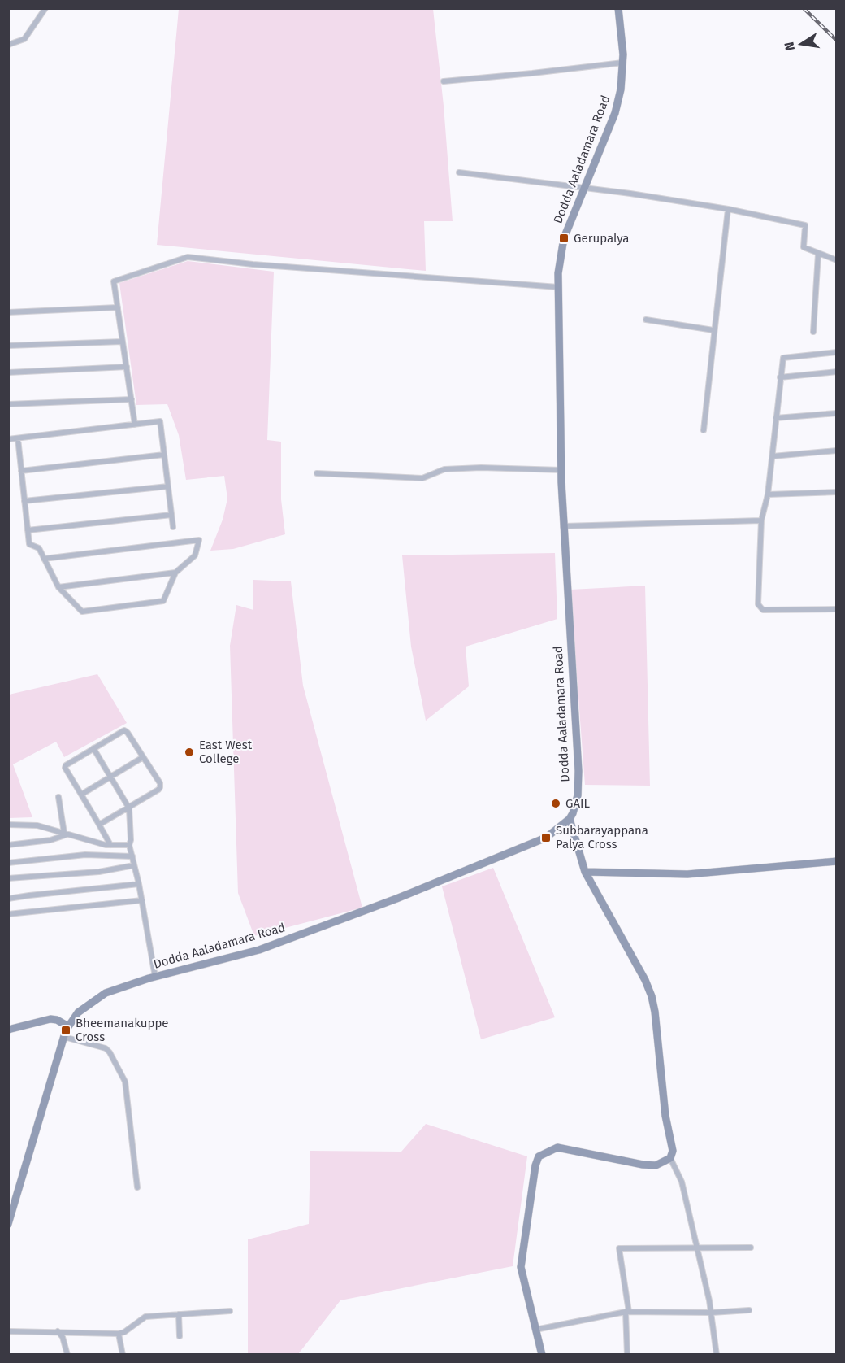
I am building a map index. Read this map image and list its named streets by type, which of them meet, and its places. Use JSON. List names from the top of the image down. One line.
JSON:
{"streets":{"main road":["Dodda Aaladamara Road"]},"places":{"transit":["Gerupalya","Subbarayappana Palya Cross","Bheemanakuppe Cross"],"other":["East West College","GAIL"]},"north":"left"}
